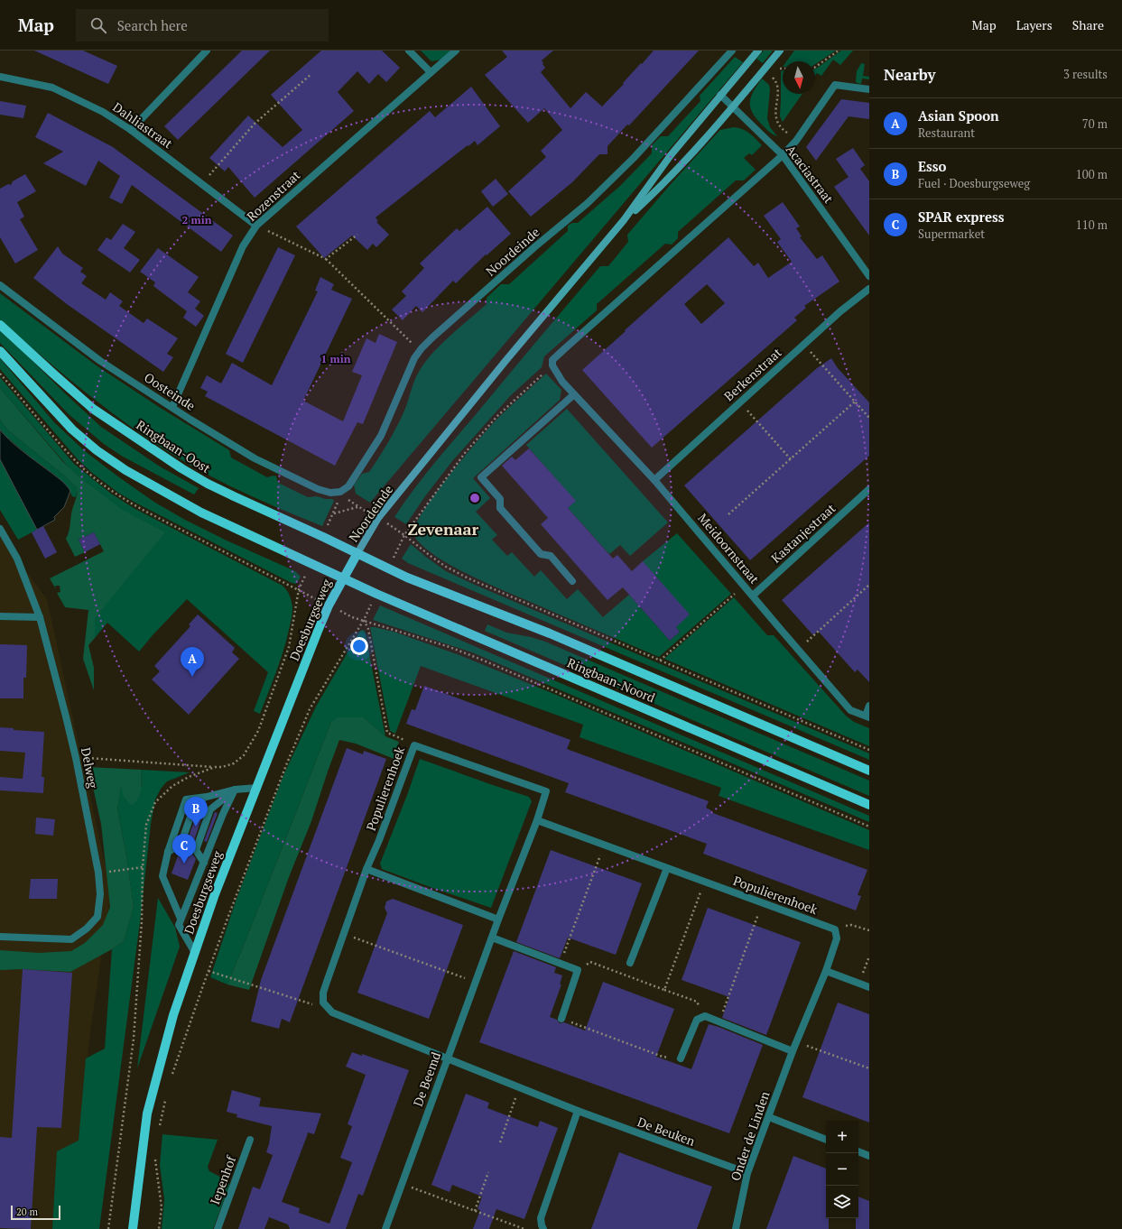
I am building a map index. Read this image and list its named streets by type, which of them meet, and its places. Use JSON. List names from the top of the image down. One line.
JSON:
{"streets":{"main road":["Ringbaan-Oost","Doesburgseweg","Ringbaan-Noord"],"street":["Dahliastraat","Acaciastraat","Rozenstraat","Noordeinde","Berkenstraat","Oosteinde","Kastanjestraat","Meidoornstraat","Delweg","Populierenhoek","De Beemd","De Beuken","Onder de Linden","Iepenhof"]},"crossings":[["Dahliastraat","Rozenstraat"],["Acaciastraat","Noordeinde"],["Rozenstraat","Oosteinde"],["Noordeinde","Oosteinde"],["Noordeinde","Ringbaan-Oost"],["Noordeinde","Doesburgseweg"],["Noordeinde","Ringbaan-Noord"],["Berkenstraat","Meidoornstraat"],["Ringbaan-Oost","Doesburgseweg"],["Ringbaan-Oost","Ringbaan-Noord"],["Kastanjestraat","Meidoornstraat"],["Doesburgseweg","Ringbaan-Noord"],["Populierenhoek","De Beemd"],["De Beemd","De Beuken"],["De Beuken","Onder de Linden"]],"districts":["Zevenaar"],"scale_bar":"20 m","north":"bottom","page":{"header":"Map","search":"Search here","nav":["Map","Layers","Share"],"heading":["Nearby","3 results"],"list":[{"mark":"A","name":"Asian Spoon","note":"Restaurant","value":"70 m"},{"mark":"B","name":"Esso","note":"Fuel · Doesburgseweg","value":"100 m"},{"mark":"C","name":"SPAR express","note":"Supermarket","value":"110 m"}],"pins":["A","B","C"],"map_buttons":["+","−"],"scale":"20 m"},"rings":["2 min","1 min"]}
